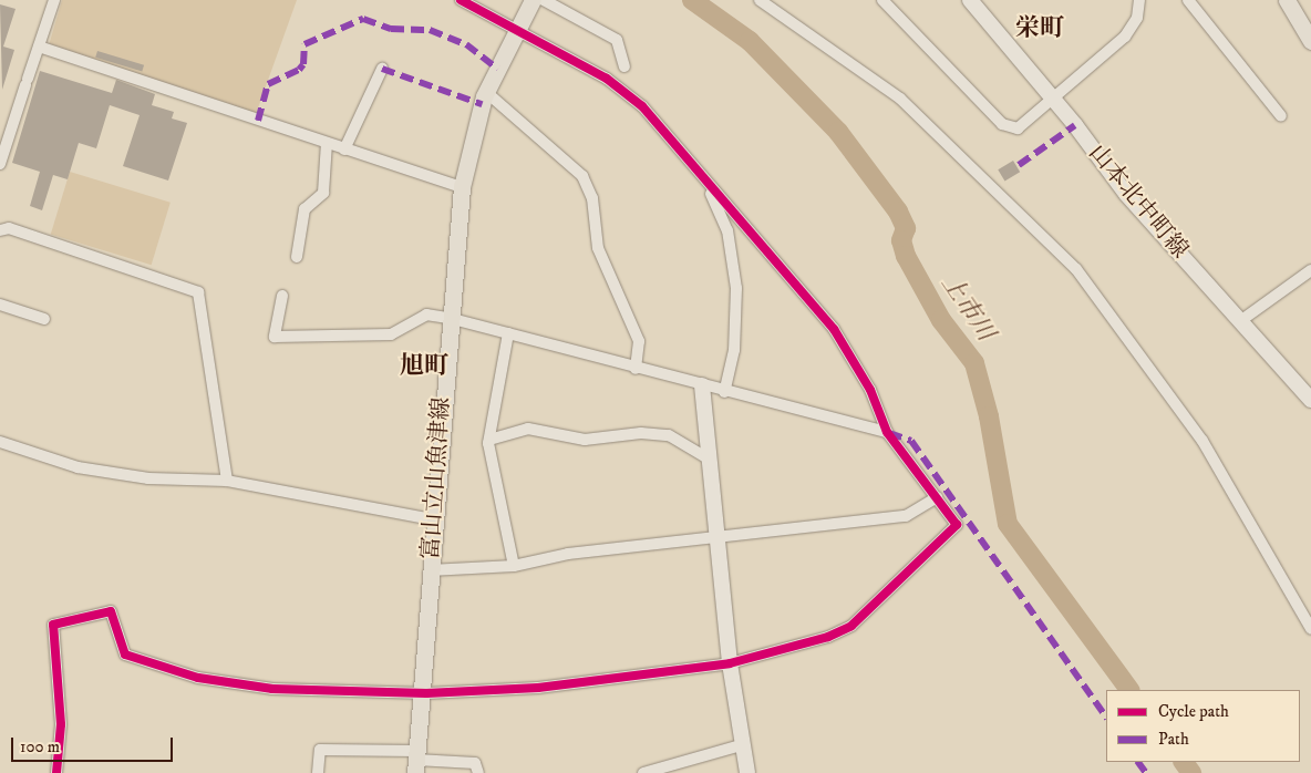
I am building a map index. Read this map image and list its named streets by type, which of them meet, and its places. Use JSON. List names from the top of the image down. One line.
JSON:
{"streets":{"main road":["山本北中町線","富山立山魚津線"]},"districts":["栄町","旭町"],"water":["上市川"],"legend":["Cycle path","Path"],"scale_bar":"100 m"}
